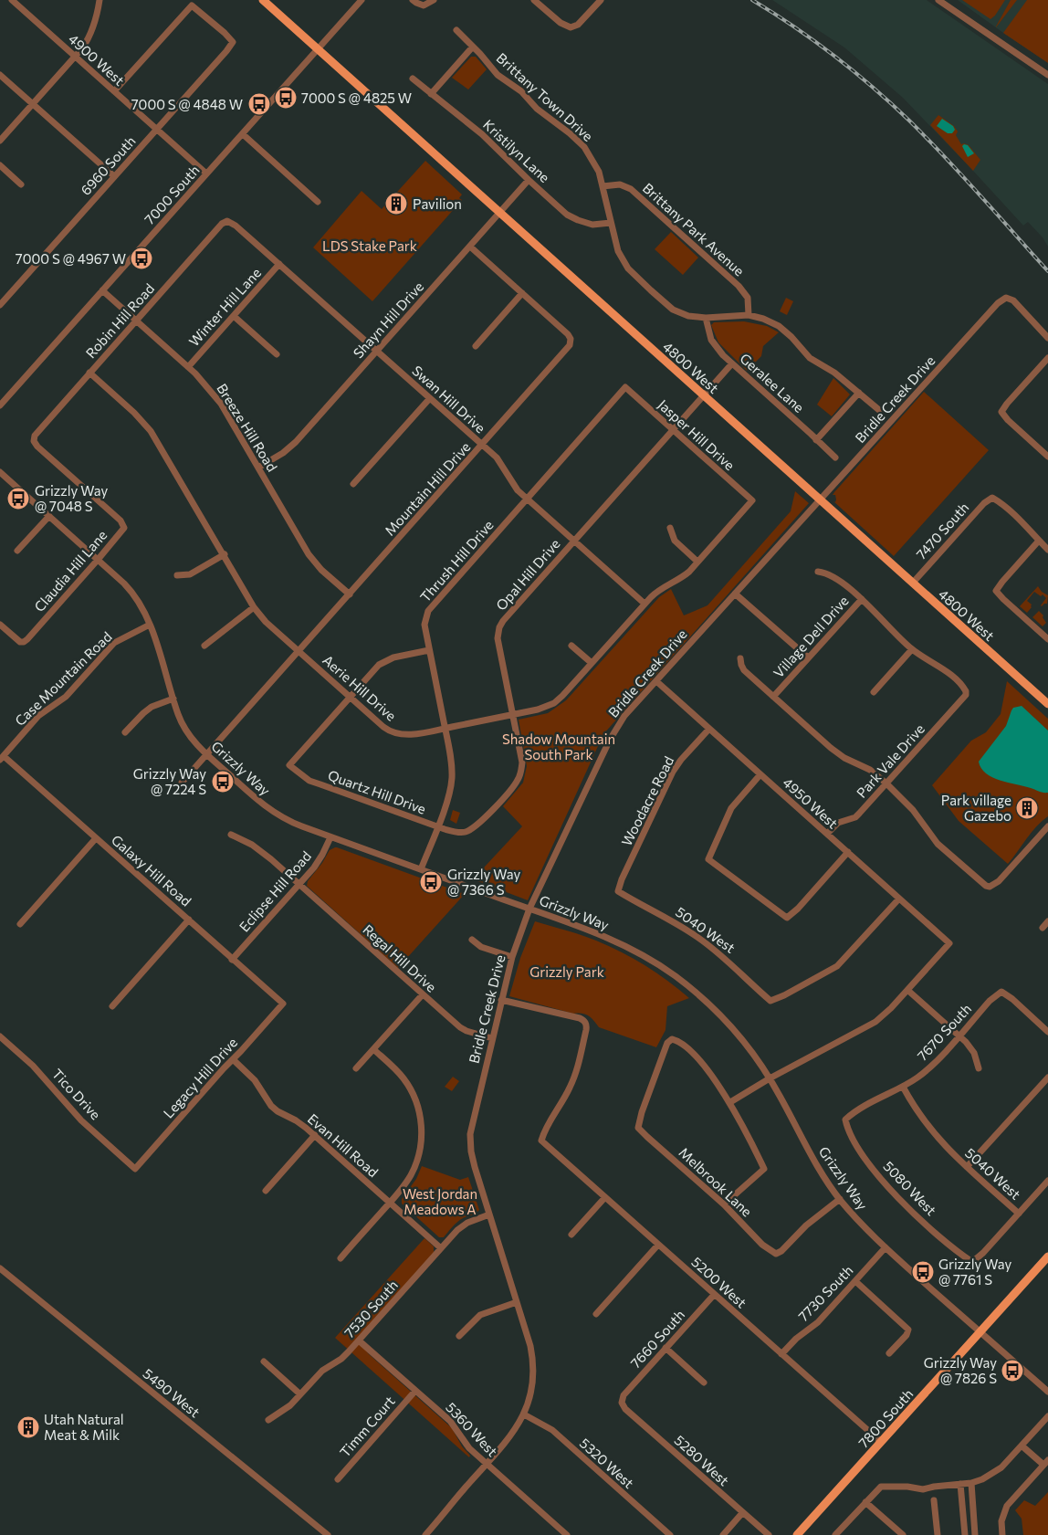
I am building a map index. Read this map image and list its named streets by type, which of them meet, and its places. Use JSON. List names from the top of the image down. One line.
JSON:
{"streets":{"main road":["4800 West","7800 South"],"street":["4900 West","Brittany Town Drive","Kristilyn Lane","6960 South","7000 South","Brittany Park Avenue","Winter Hill Lane","Shayn Hill Drive","Robin Hill Road","Geralee Lane","Swan Hill Drive","Bridle Creek Drive","Breeze Hill Road","Jasper Hill Drive","Mountain Hill Drive","7470 South","Thrush Hill Drive","Claudia Hill Lane","Opal Hill Drive","Village Dell Drive","Case Mountain Road","Aerie Hill Drive","Park Vale Drive","Grizzly Way","Quartz Hill Drive","Woodacre Road","4950 West","Galaxy Hill Road","Eclipse Hill Road","5040 West","Regal Hill Drive","7670 South","Legacy Hill Drive","Tico Drive","Evan Hill Road","Melbrook Lane","5080 West","5200 West","7730 South","7530 South","7660 South","5490 West","Timm Court","5360 West","5280 West","5320 West"]},"crossings":[["4900 West","6960 South"],["4900 West","7000 South"],["Brittany Town Drive","Kristilyn Lane"],["Brittany Town Drive","Brittany Park Avenue"],["Brittany Town Drive","Geralee Lane"],["Kristilyn Lane","Shayn Hill Drive"],["7000 South","4800 West"],["7000 South","Breeze Hill Road"],["Winter Hill Lane","Swan Hill Drive"],["Winter Hill Lane","Breeze Hill Road"],["Shayn Hill Drive","4800 West"],["Shayn Hill Drive","Swan Hill Drive"],["Shayn Hill Drive","Breeze Hill Road"],["Shayn Hill Drive","Mountain Hill Drive"],["Robin Hill Road","Swan Hill Drive"],["Robin Hill Road","Breeze Hill Road"],["Robin Hill Road","Claudia Hill Lane"],["Robin Hill Road","Aerie Hill Drive"],["4800 West","Bridle Creek Drive"],["4800 West","7470 South"],["4800 West","Opal Hill Drive"],["Geralee Lane","Opal Hill Drive"],["Swan Hill Drive","Mountain Hill Drive"],["Swan Hill Drive","Thrush Hill Drive"],["Swan Hill Drive","Opal Hill Drive"],["Swan Hill Drive","Aerie Hill Drive"],["Bridle Creek Drive","Grizzly Way"],["Bridle Creek Drive","4950 West"],["Bridle Creek Drive","Regal Hill Drive"],["Bridle Creek Drive","5200 West"],["Bridle Creek Drive","7530 South"],["Bridle Creek Drive","5360 West"],["Bridle Creek Drive","5320 West"],["Breeze Hill Road","Mountain Hill Drive"],["Jasper Hill Drive","Thrush Hill Drive"],["Jasper Hill Drive","Opal Hill Drive"],["Jasper Hill Drive","Aerie Hill Drive"],["Mountain Hill Drive","Aerie Hill Drive"],["Mountain Hill Drive","Grizzly Way"],["Thrush Hill Drive","Aerie Hill Drive"],["Thrush Hill Drive","Grizzly Way"],["Thrush Hill Drive","Quartz Hill Drive"],["Claudia Hill Lane","Grizzly Way"],["Opal Hill Drive","Aerie Hill Drive"],["Opal Hill Drive","Quartz Hill Drive"],["Village Dell Drive","Park Vale Drive"],["Case Mountain Road","Grizzly Way"],["Case Mountain Road","Galaxy Hill Road"],["Aerie Hill Drive","Quartz Hill Drive"],["Park Vale Drive","4950 West"],["Grizzly Way","Eclipse Hill Road"],["Grizzly Way","Melbrook Lane"],["Grizzly Way","7730 South"],["Grizzly Way","7800 South"],["Woodacre Road","4950 West"],["Woodacre Road","5040 West"],["4950 West","5040 West"],["Galaxy Hill Road","Eclipse Hill Road"],["Galaxy Hill Road","Legacy Hill Drive"],["Eclipse Hill Road","Regal Hill Drive"],["5040 West","7670 South"],["5040 West","5080 West"],["7670 South","5080 West"],["Legacy Hill Drive","Tico Drive"],["Legacy Hill Drive","Evan Hill Road"],["Evan Hill Road","7530 South"],["5200 West","7730 South"],["5200 West","7660 South"],["5200 West","7800 South"],["7530 South","5360 West"],["7660 South","5280 West"],["Timm Court","5360 West"]],"parks":["LDS Stake Park","Shadow Mountain South Park","Grizzly Park","West Jordan Meadows A"],"places":{"bus stop":["7000 S @ 4825 W","7000 S @ 4848 W","7000 S @ 4967 W","Grizzly Way @ 7048 S","Grizzly Way @ 7224 S","Grizzly Way @ 7366 S","Grizzly Way @ 7761 S","Grizzly Way @ 7826 S"],"building":["Pavilion","Park village Gazebo","Utah Natural Meat & Milk"]}}
